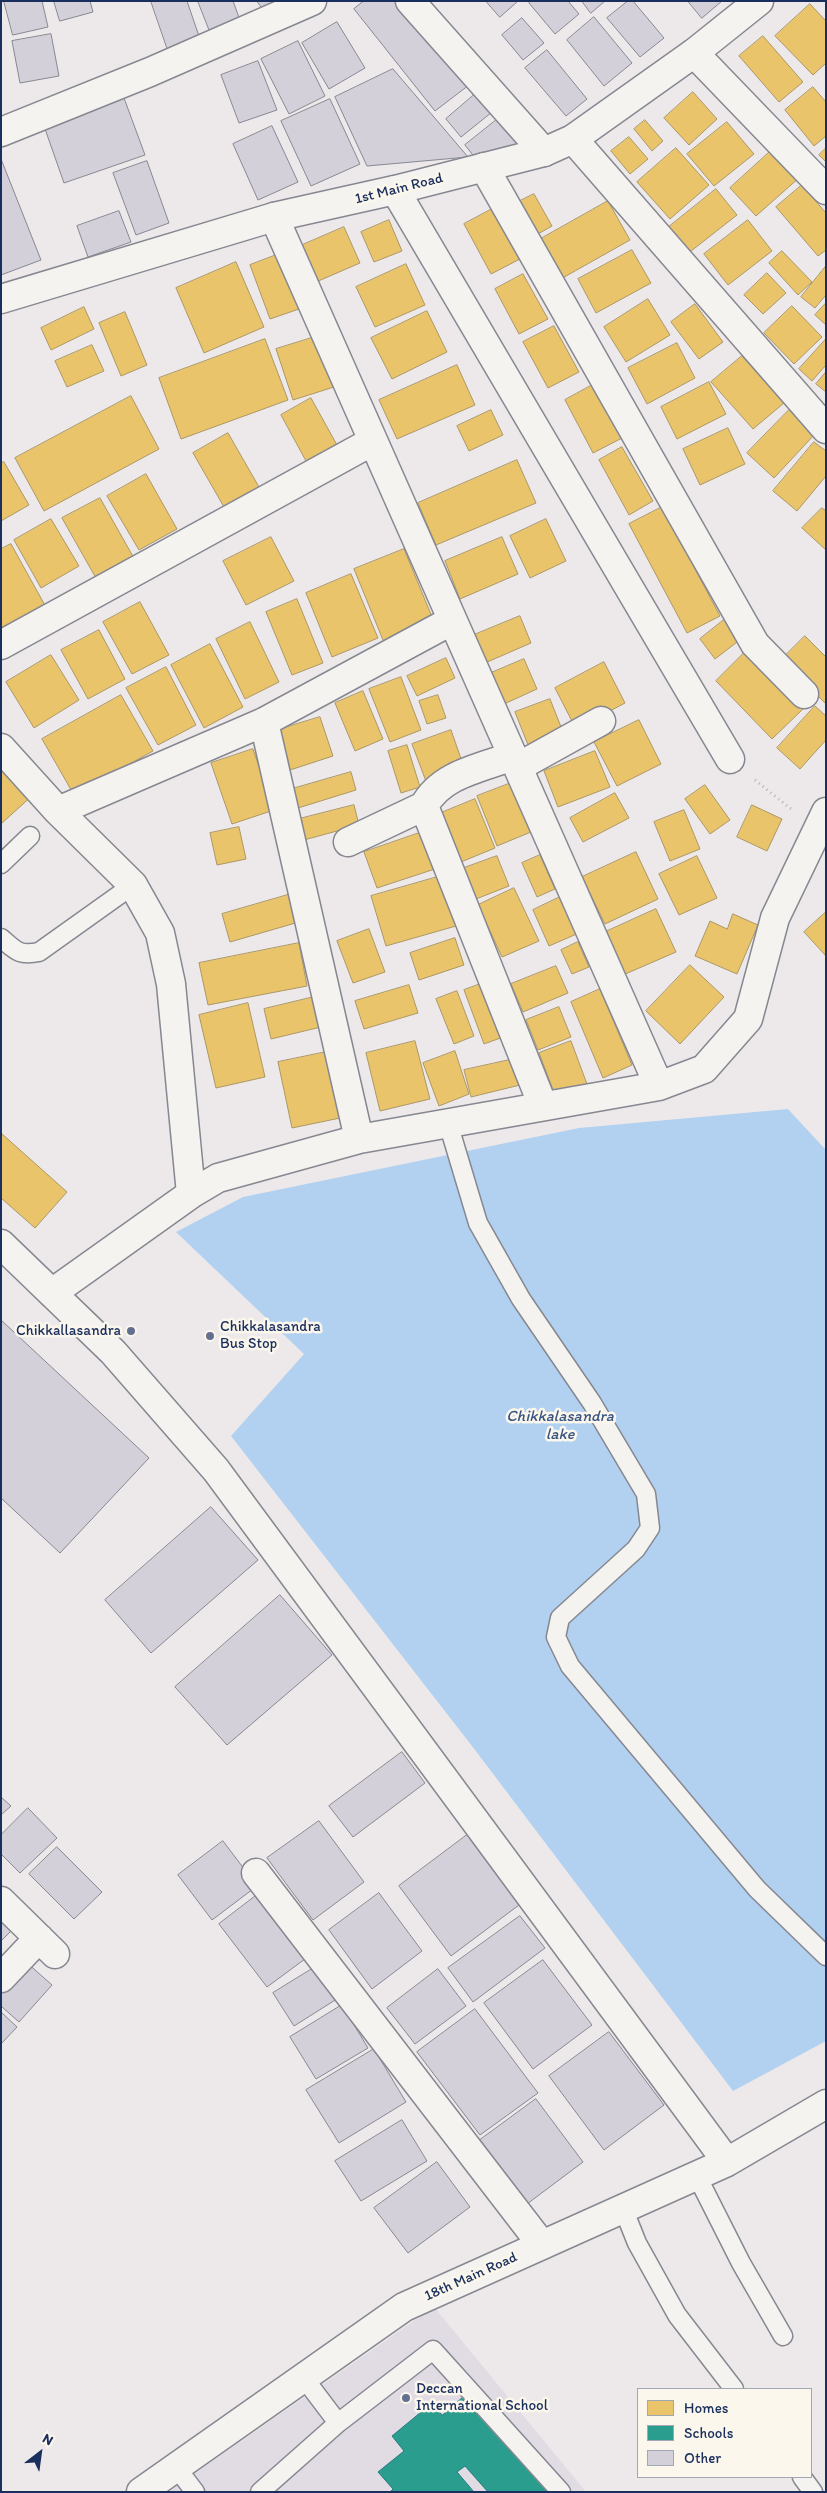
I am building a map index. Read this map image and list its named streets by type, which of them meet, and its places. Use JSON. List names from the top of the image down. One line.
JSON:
{"streets":{"street":["1st Main Road","18th Main Road"]},"water":["Chikkalasandra lake"],"places":["Chikkallasandra","Chikkalasandra Bus Stop","Deccan International School"],"legend":["Homes","Schools","Other"],"north":"top right"}
